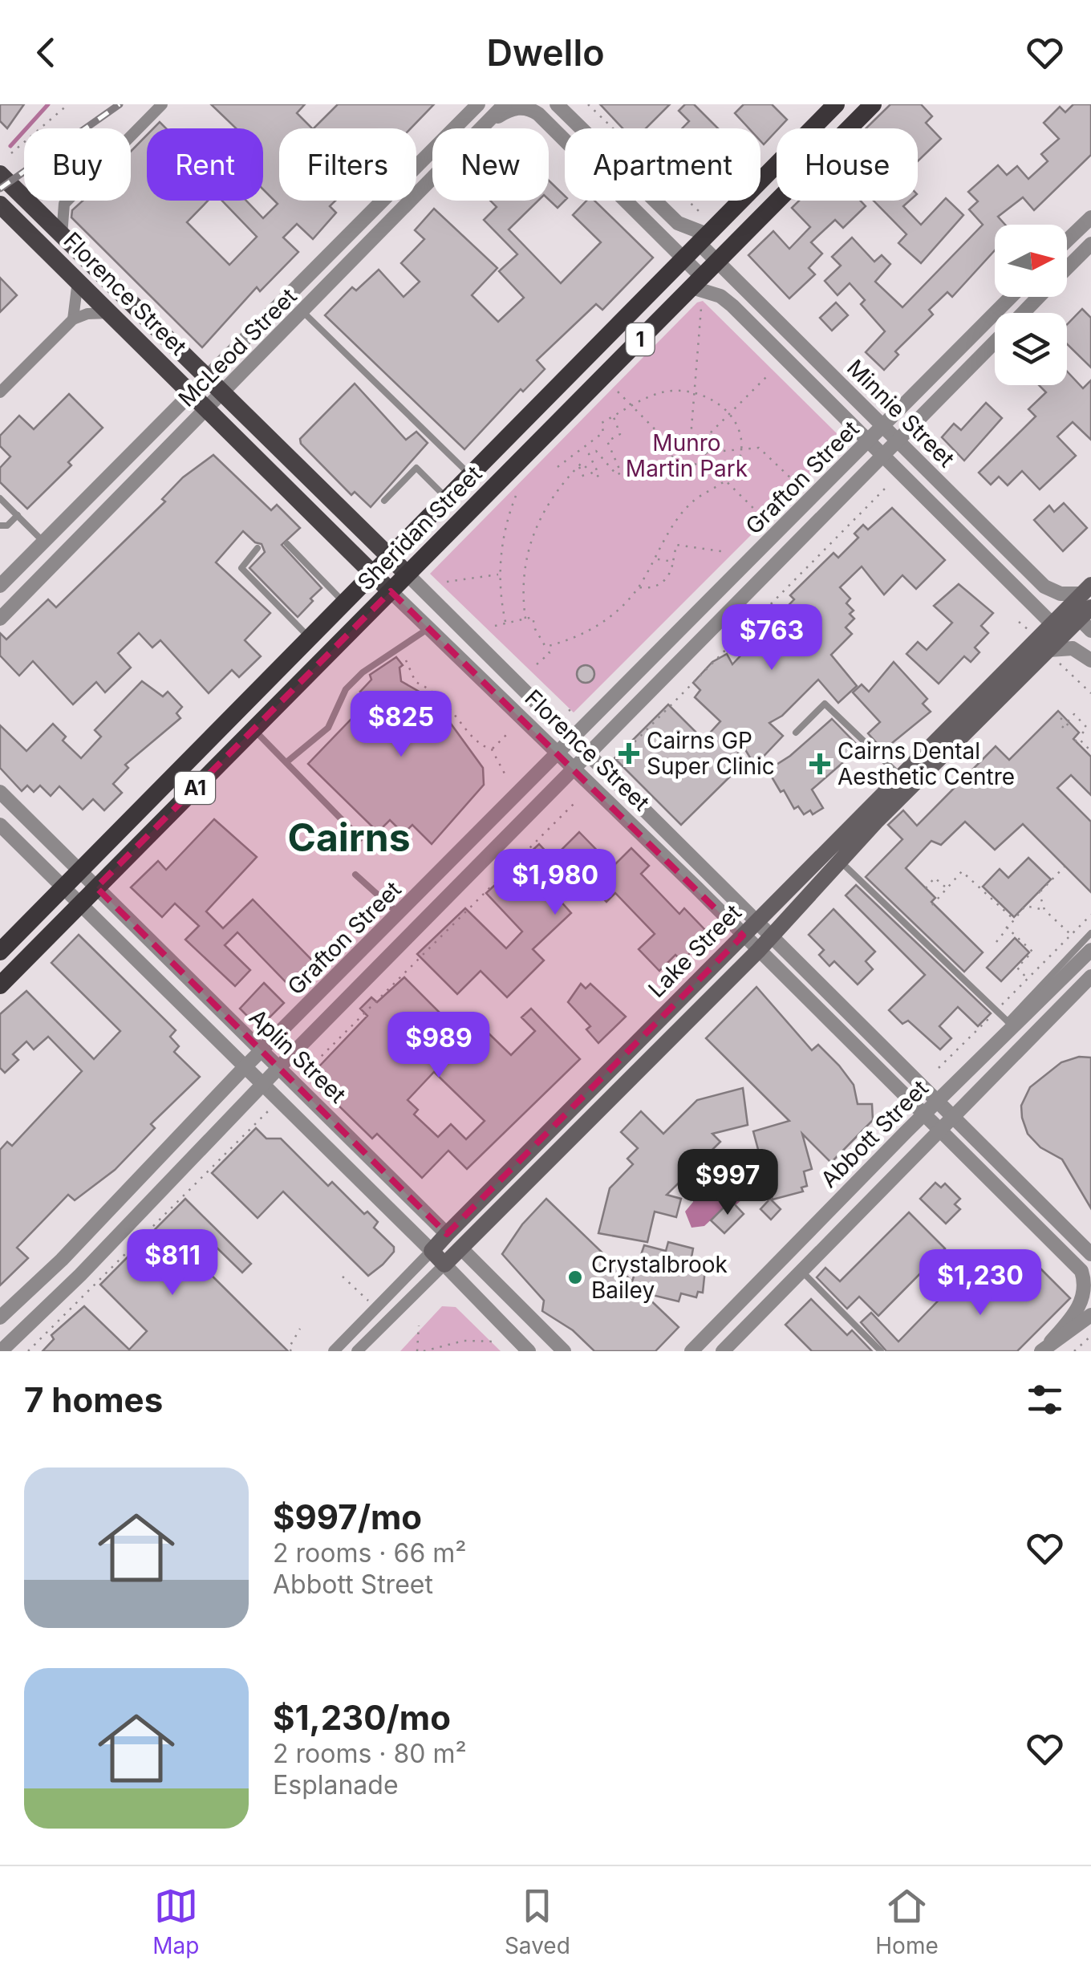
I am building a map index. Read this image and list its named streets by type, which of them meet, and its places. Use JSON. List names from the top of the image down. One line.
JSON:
{"streets":{"highway":["1","Sheridan Street","A1"],"main road":["Florence Street","Lake Street","Aplin Street"],"street":["McLeod Street","Minnie Street","Grafton Street","Abbott Street"]},"crossings":[["Florence Street","McLeod Street"],["Florence Street","Grafton Street"],["Florence Street","Sheridan Street"],["Florence Street","Lake Street"],["Florence Street","Abbott Street"],["McLeod Street","Minnie Street"],["Minnie Street","Grafton Street"],["Minnie Street","Sheridan Street"],["Minnie Street","Lake Street"],["Grafton Street","Aplin Street"],["Sheridan Street","Aplin Street"],["Lake Street","Aplin Street"]],"districts":["Cairns"],"parks":["Munro Martin Park"],"places":{"health":["Cairns GP Super Clinic","Cairns Dental Aesthetic Centre"],"other":["Crystalbrook Bailey"]},"north":"right","page":{"header":"Dwello","chip":["Buy","Rent","Filters","New","Apartment","House"],"price":["$763","$825","$1,980","$989","$997","$811","$1,230"],"heading":"7 homes","list":[{"name":"$997/mo","note":"2 rooms · 66 m² · Abbott Street"},{"name":"$1,230/mo","note":"2 rooms · 80 m² · Esplanade"}],"tabs":["Map","Saved","Home"]}}
